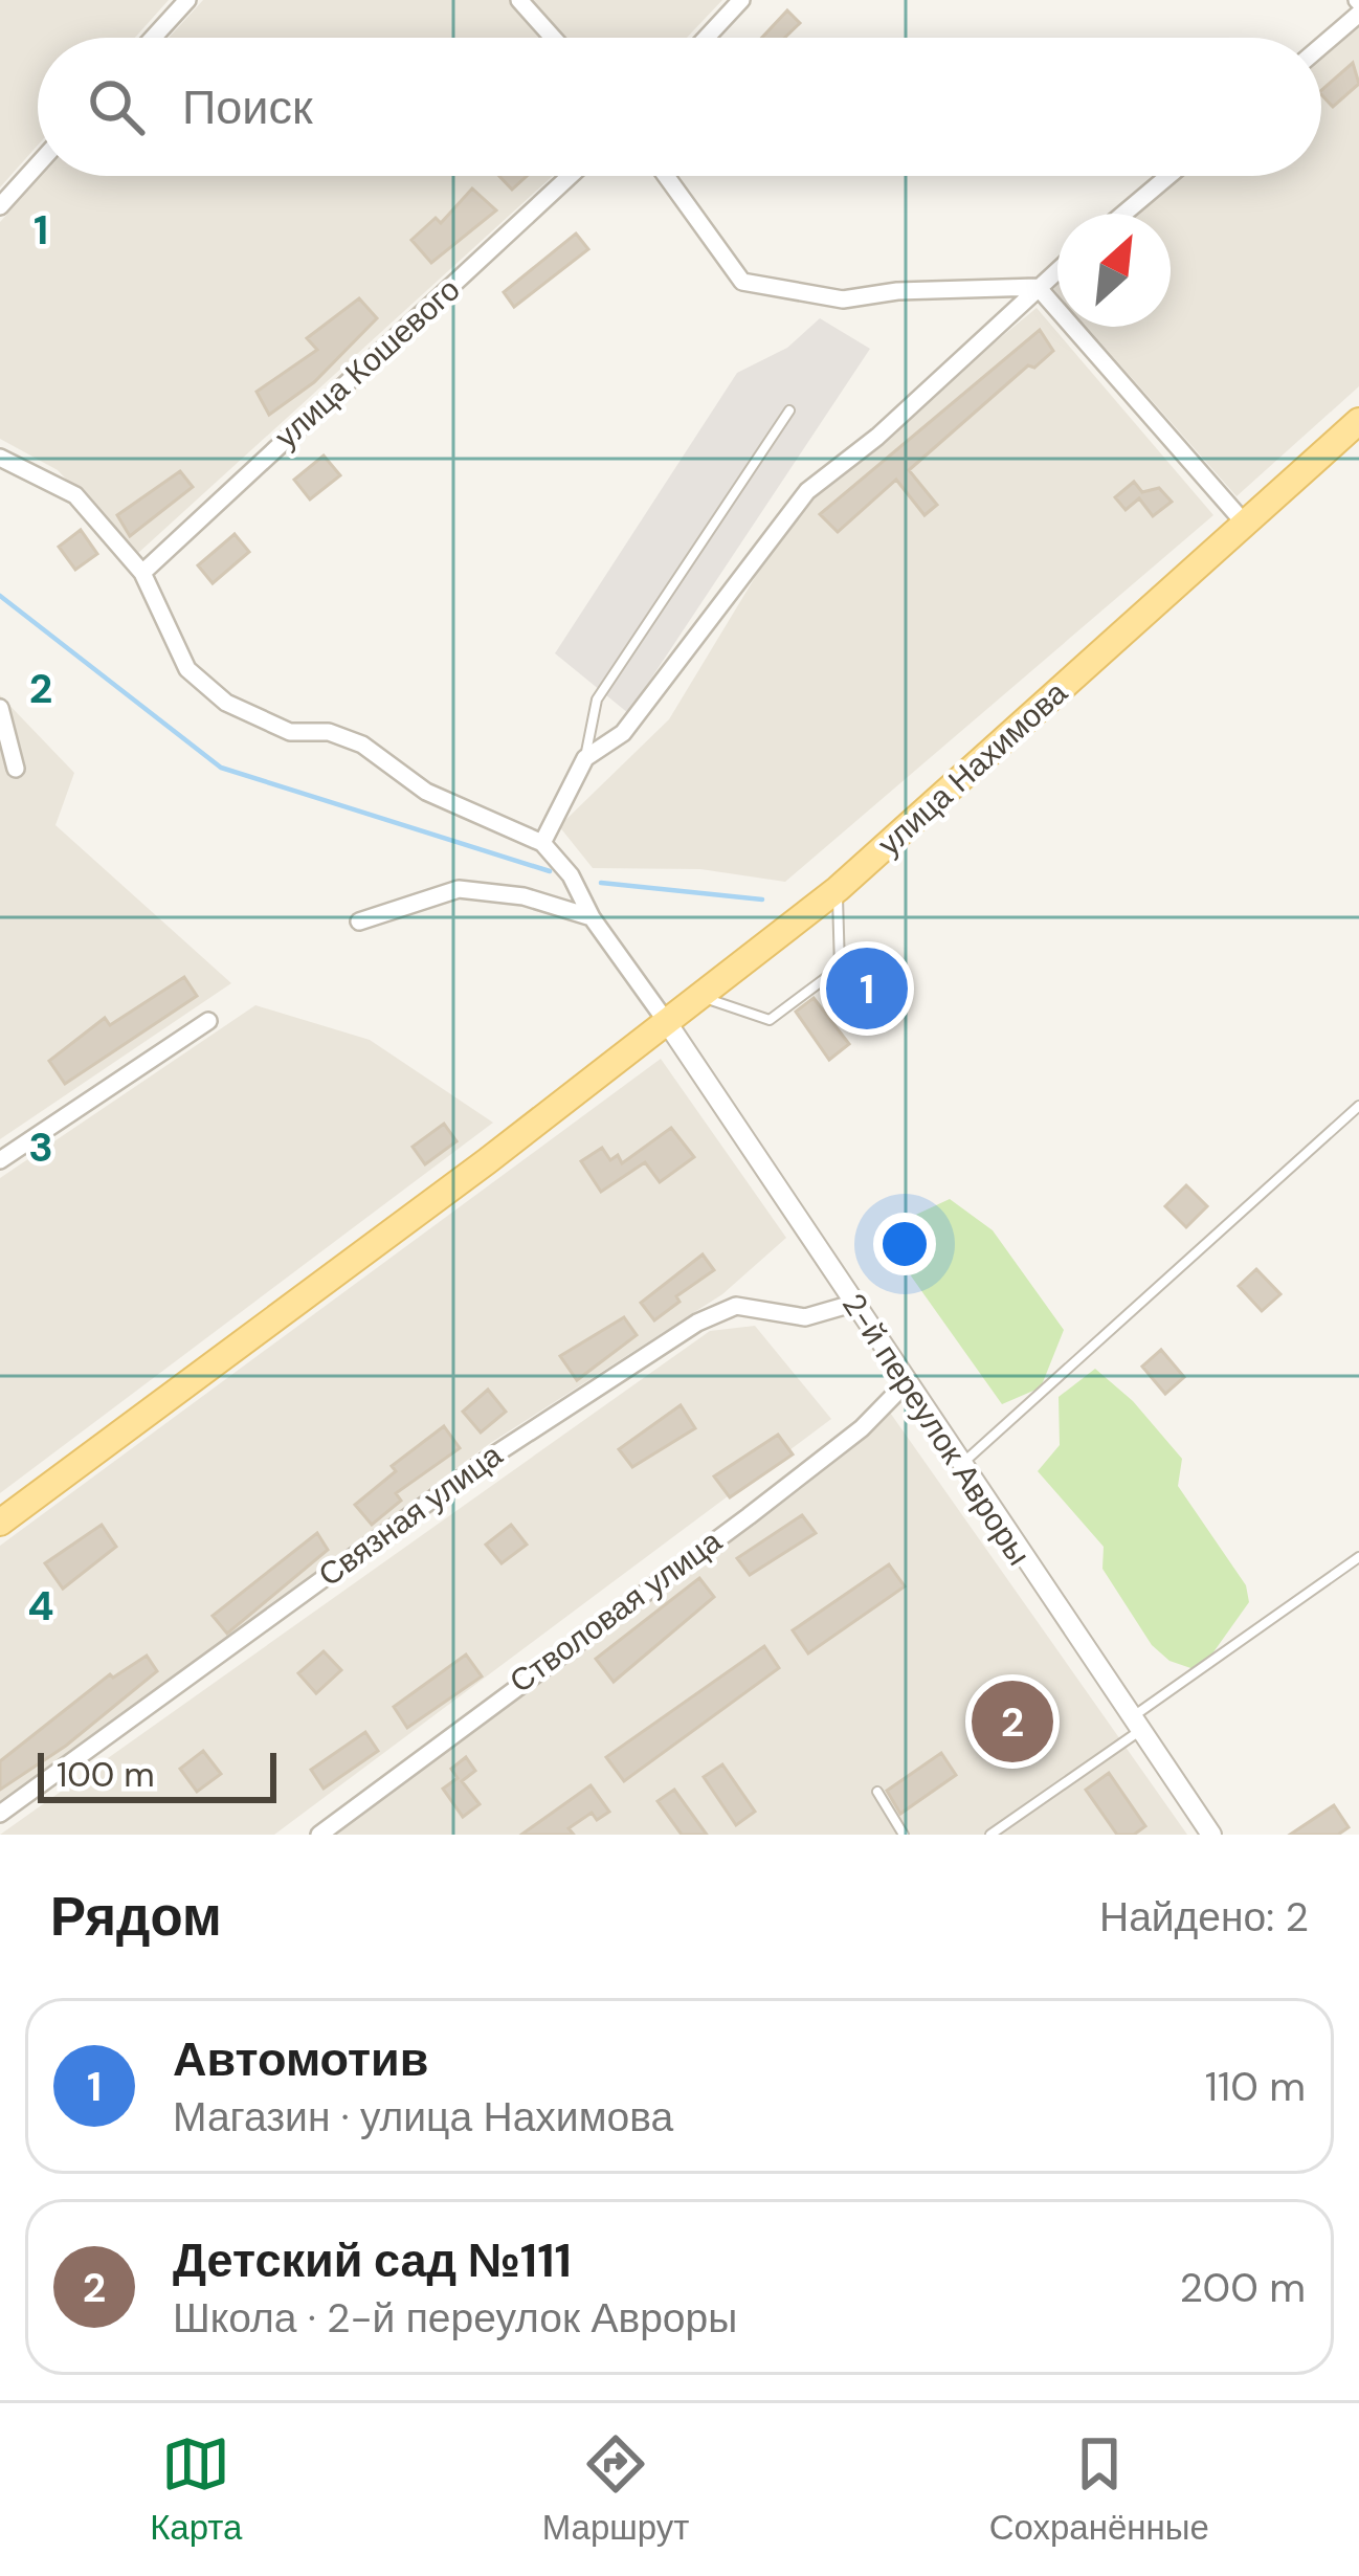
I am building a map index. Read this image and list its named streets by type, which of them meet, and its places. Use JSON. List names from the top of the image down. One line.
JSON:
{"streets":{"main road":["улица Нахимова"],"street":["улица Кошевого","2-й переулок Авроры","Связная улица","Стволовая улица"]},"crossings":[["улица Нахимова","2-й переулок Авроры"],["2-й переулок Авроры","Связная улица"],["2-й переулок Авроры","Стволовая улица"]],"scale_bar":"100 m","north":"top right","page":{"search":"Поиск","pins":["1","2"],"scale":"100 m","heading":["Рядом","Найдено: 2"],"list":[{"mark":"1","name":"Автомотив","note":"Магазин · улица Нахимова","value":"110 m"},{"mark":"2","name":"Детский сад №111","note":"Школа · 2-й переулок Авроры","value":"200 m"}],"nav":["Карта","Маршрут","Сохранённые"]},"grid":{"rows":["1","2","3","4"]}}
